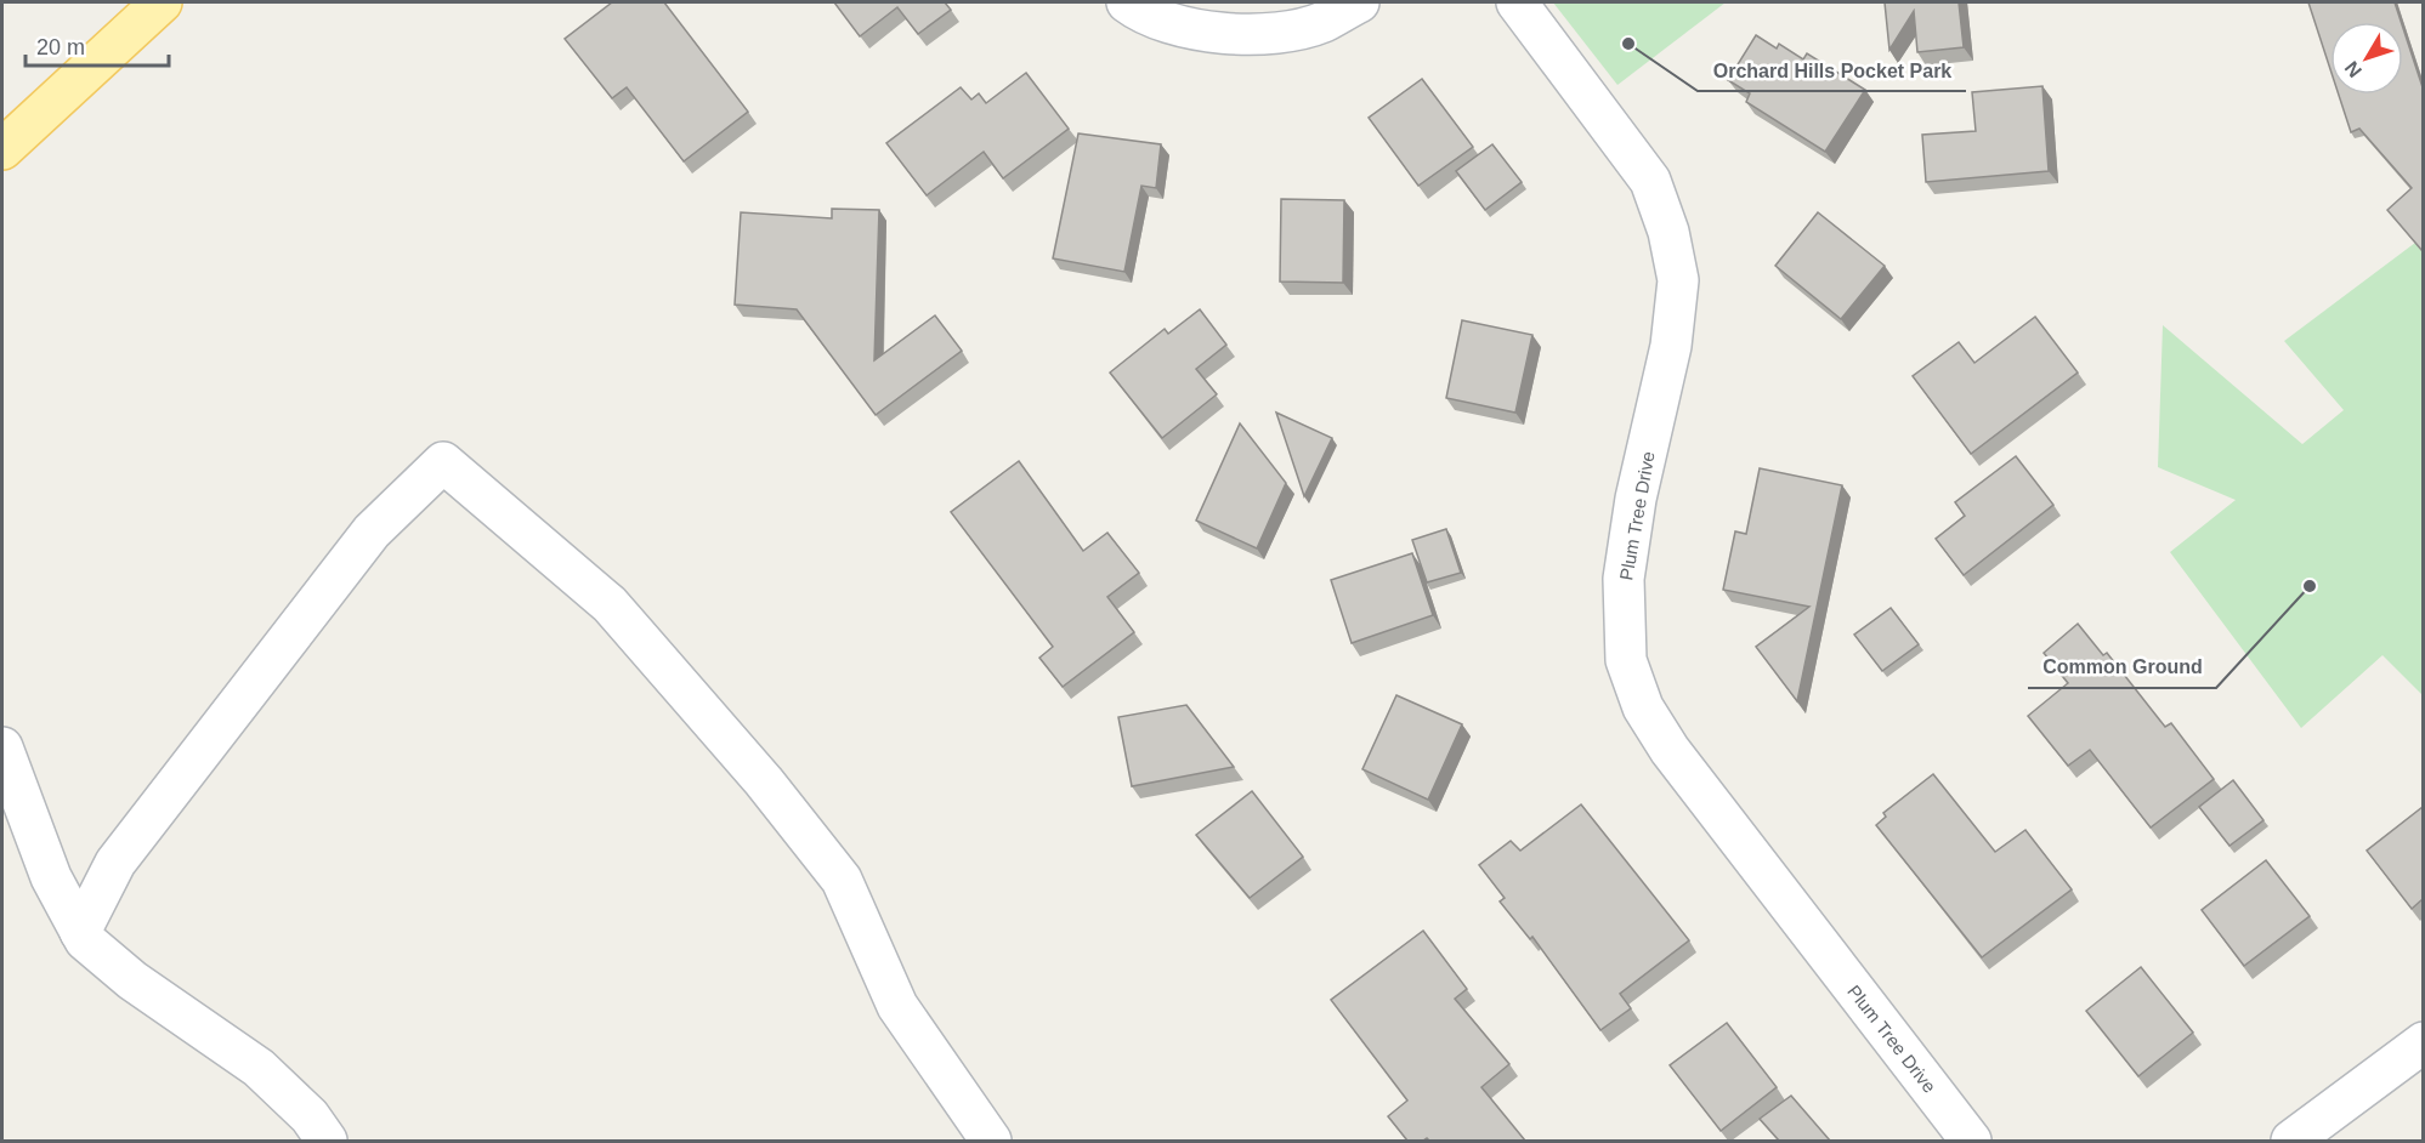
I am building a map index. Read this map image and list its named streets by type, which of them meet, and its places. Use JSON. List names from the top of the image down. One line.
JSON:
{"streets":{"street":["Plum Tree Drive"]},"places":["Orchard Hills Pocket Park","Common Ground"],"scale_bar":"20 m","north":"bottom left"}
